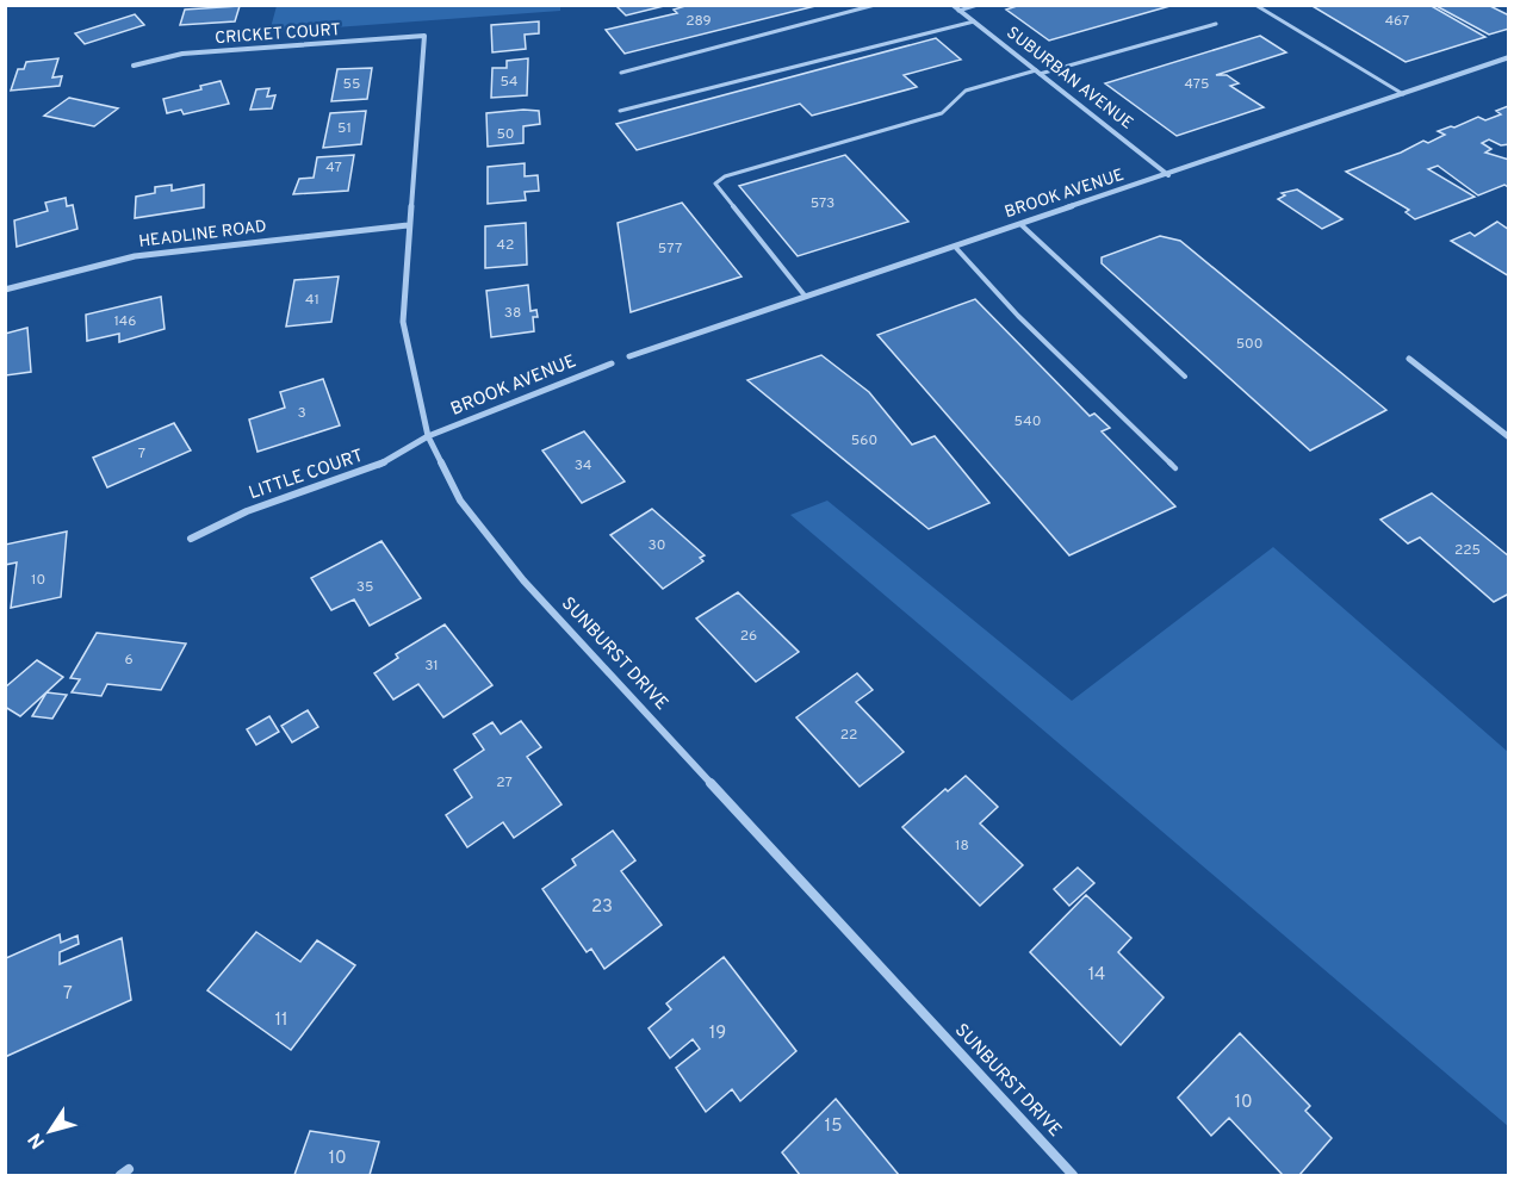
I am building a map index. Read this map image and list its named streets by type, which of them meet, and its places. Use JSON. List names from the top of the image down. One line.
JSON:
{"streets":{"street":["CRICKET COURT","SUBURBAN AVENUE","BROOK AVENUE","HEADLINE ROAD","LITTLE COURT","SUNBURST DRIVE"]},"crossings":[["CRICKET COURT","SUNBURST DRIVE"],["SUBURBAN AVENUE","BROOK AVENUE"],["BROOK AVENUE","LITTLE COURT"],["BROOK AVENUE","SUNBURST DRIVE"],["HEADLINE ROAD","SUNBURST DRIVE"],["LITTLE COURT","SUNBURST DRIVE"]],"house_numbers":["289","467","54","55","475","51","50","47","573","42","577","41","38","146","500","3","540","560","7","34","30","225","10","35","26","6","31","22","27","18","23","14","7","11","19","10","15","10"],"north":"bottom left"}
